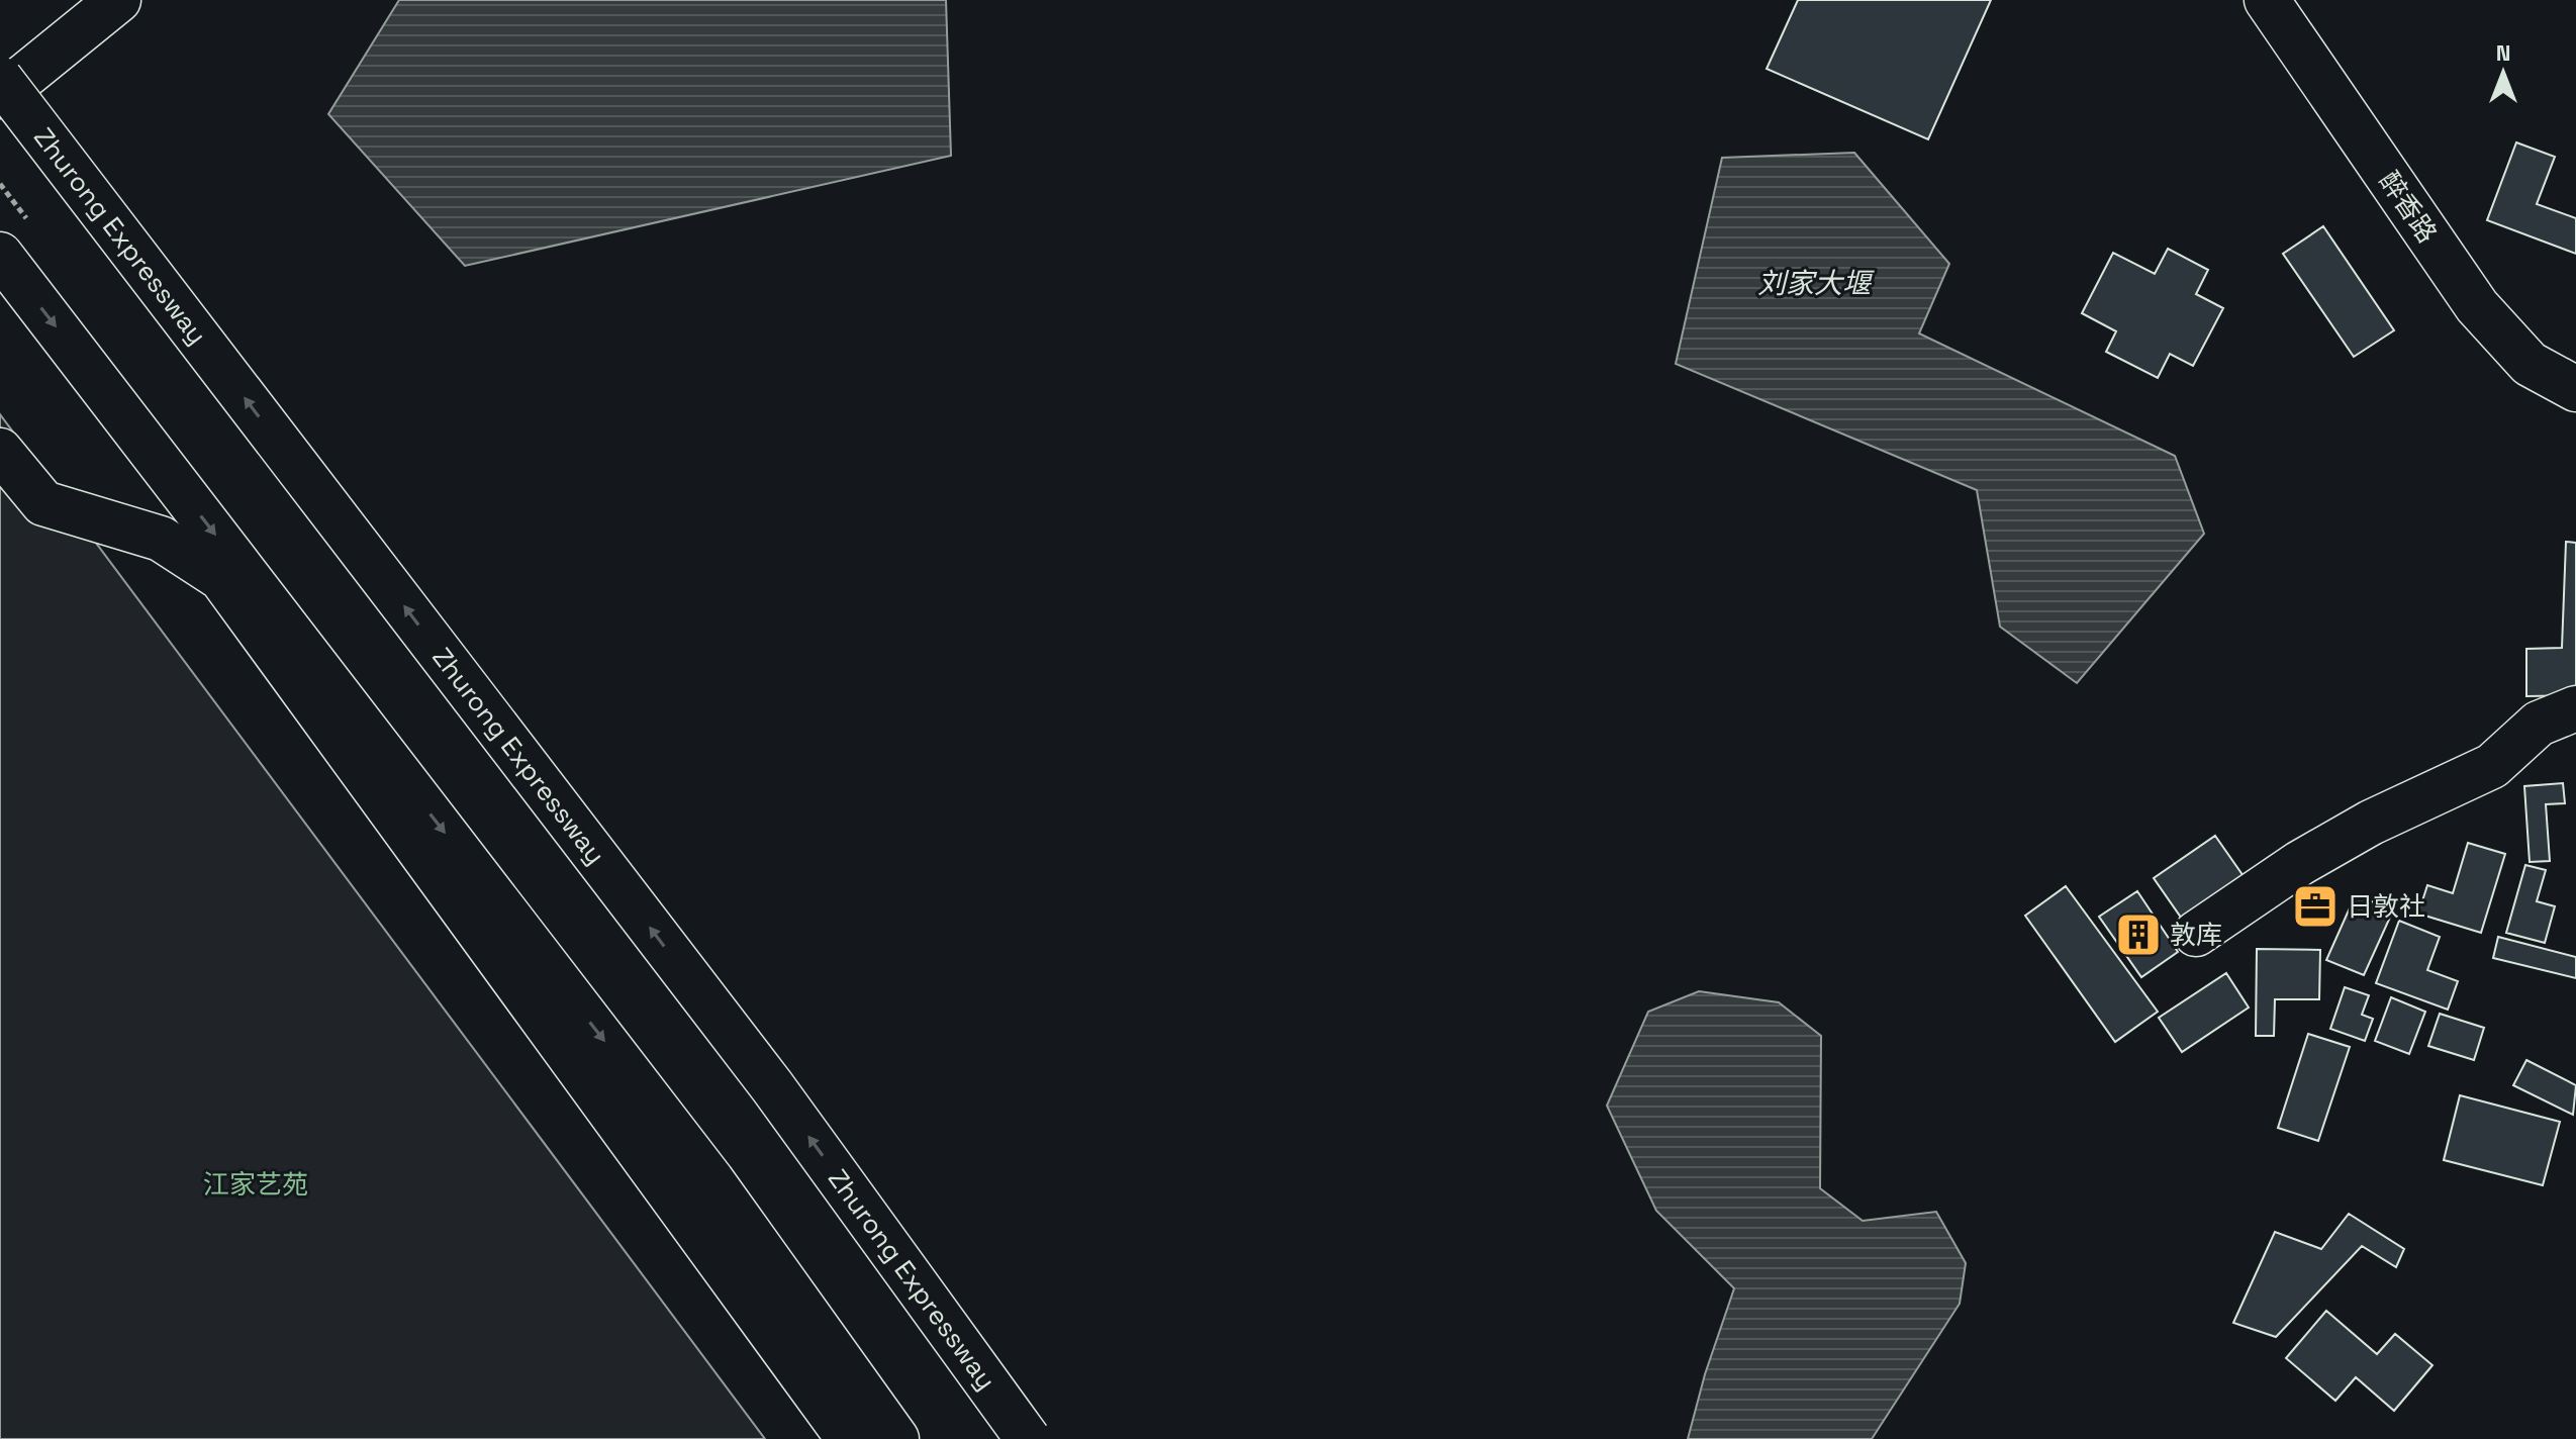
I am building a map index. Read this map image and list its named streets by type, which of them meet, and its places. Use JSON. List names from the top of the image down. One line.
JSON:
{"streets":{"main road":["醉香路","Zhurong Expressway"]},"water":["刘家大堰"],"parks":["江家艺苑"],"places":{"office":["日敦社"],"building":["敦库"]},"north":"top"}
